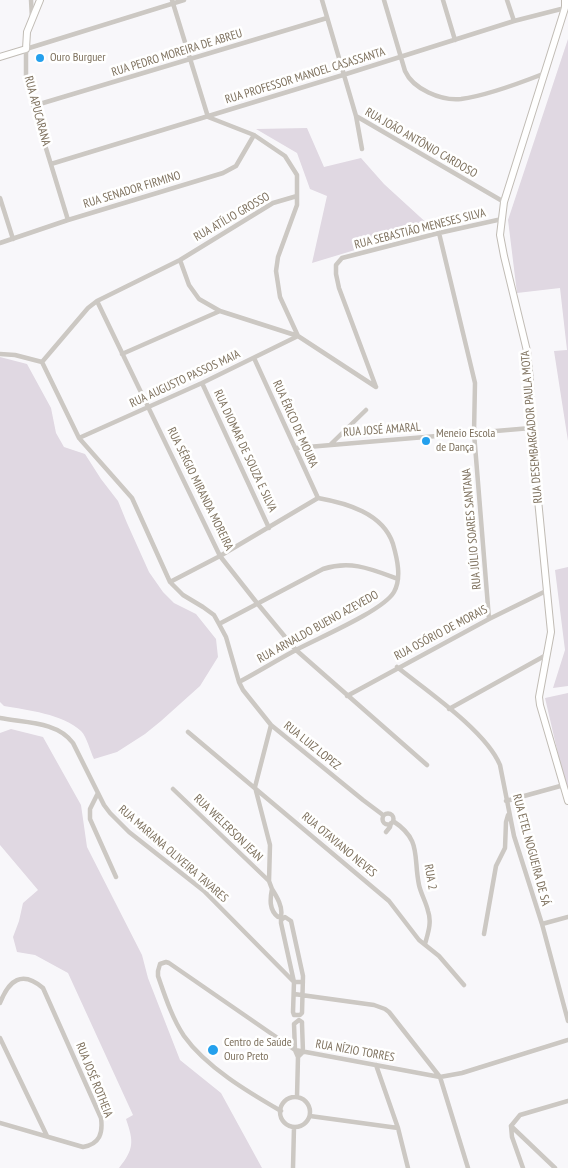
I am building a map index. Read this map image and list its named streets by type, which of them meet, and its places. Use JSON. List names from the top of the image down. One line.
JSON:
{"streets":{"street":["RUA PEDRO MOREIRA DE ABREU","RUA PROFESSOR MANOEL CASASSANTA","RUA APUCARANA","RUA JOÃO ANTÔNIO CARDOSO","RUA SENADOR FIRMINO","RUA ATÍLIO GROSSO","RUA SEBASTIÃO MENESES SILVA","RUA AUGUSTO PASSOS MAIA","RUA ÉRICO DE MOURA","RUA DESEMBARGADOR PAULA MOTA","RUA JOSÉ AMARAL","RUA DIOMAR DE SOUZA E SILVA","RUA SÉRGIO MIRANDA MOREIRA","RUA JÚLIO SOARES SANTANA","RUA ARNALDO BUENO AZEVEDO","RUA OSÓRIO DE MORAIS","RUA LUIZ LOPEZ","RUA WELERSON JEAN","RUA OTAVIANO NEVES","RUA ETEL NOGUEIRA DE SÁ","RUA MARIANA OLIVEIRA TAVARES","RUA 2","RUA NÍZIO TORRES","RUA JOSÉ ROTHEIA"]},"crossings":[["RUA PEDRO MOREIRA DE ABREU","RUA APUCARANA"],["RUA PEDRO MOREIRA DE ABREU","RUA JOÃO ANTÔNIO CARDOSO"],["RUA PROFESSOR MANOEL CASASSANTA","RUA APUCARANA"],["RUA PROFESSOR MANOEL CASASSANTA","RUA JOÃO ANTÔNIO CARDOSO"],["RUA PROFESSOR MANOEL CASASSANTA","RUA DESEMBARGADOR PAULA MOTA"],["RUA APUCARANA","RUA SENADOR FIRMINO"],["RUA JOÃO ANTÔNIO CARDOSO","RUA DESEMBARGADOR PAULA MOTA"],["RUA ATÍLIO GROSSO","RUA SÉRGIO MIRANDA MOREIRA"],["RUA SEBASTIÃO MENESES SILVA","RUA AUGUSTO PASSOS MAIA"],["RUA SEBASTIÃO MENESES SILVA","RUA DESEMBARGADOR PAULA MOTA"],["RUA SEBASTIÃO MENESES SILVA","RUA JÚLIO SOARES SANTANA"],["RUA AUGUSTO PASSOS MAIA","RUA ÉRICO DE MOURA"],["RUA AUGUSTO PASSOS MAIA","RUA DIOMAR DE SOUZA E SILVA"],["RUA AUGUSTO PASSOS MAIA","RUA SÉRGIO MIRANDA MOREIRA"],["RUA ÉRICO DE MOURA","RUA JOSÉ AMARAL"],["RUA DESEMBARGADOR PAULA MOTA","RUA JOSÉ AMARAL"],["RUA DESEMBARGADOR PAULA MOTA","RUA OSÓRIO DE MORAIS"],["RUA JOSÉ AMARAL","RUA JÚLIO SOARES SANTANA"],["RUA SÉRGIO MIRANDA MOREIRA","RUA ARNALDO BUENO AZEVEDO"],["RUA SÉRGIO MIRANDA MOREIRA","RUA OSÓRIO DE MORAIS"],["RUA JÚLIO SOARES SANTANA","RUA OSÓRIO DE MORAIS"],["RUA ARNALDO BUENO AZEVEDO","RUA LUIZ LOPEZ"],["RUA OSÓRIO DE MORAIS","RUA ETEL NOGUEIRA DE SÁ"],["RUA LUIZ LOPEZ","RUA 2"],["RUA OTAVIANO NEVES","RUA 2"]],"places":["Ouro Burguer","Meneio Escola de Dança","Centro de Saúde Ouro Preto"]}
